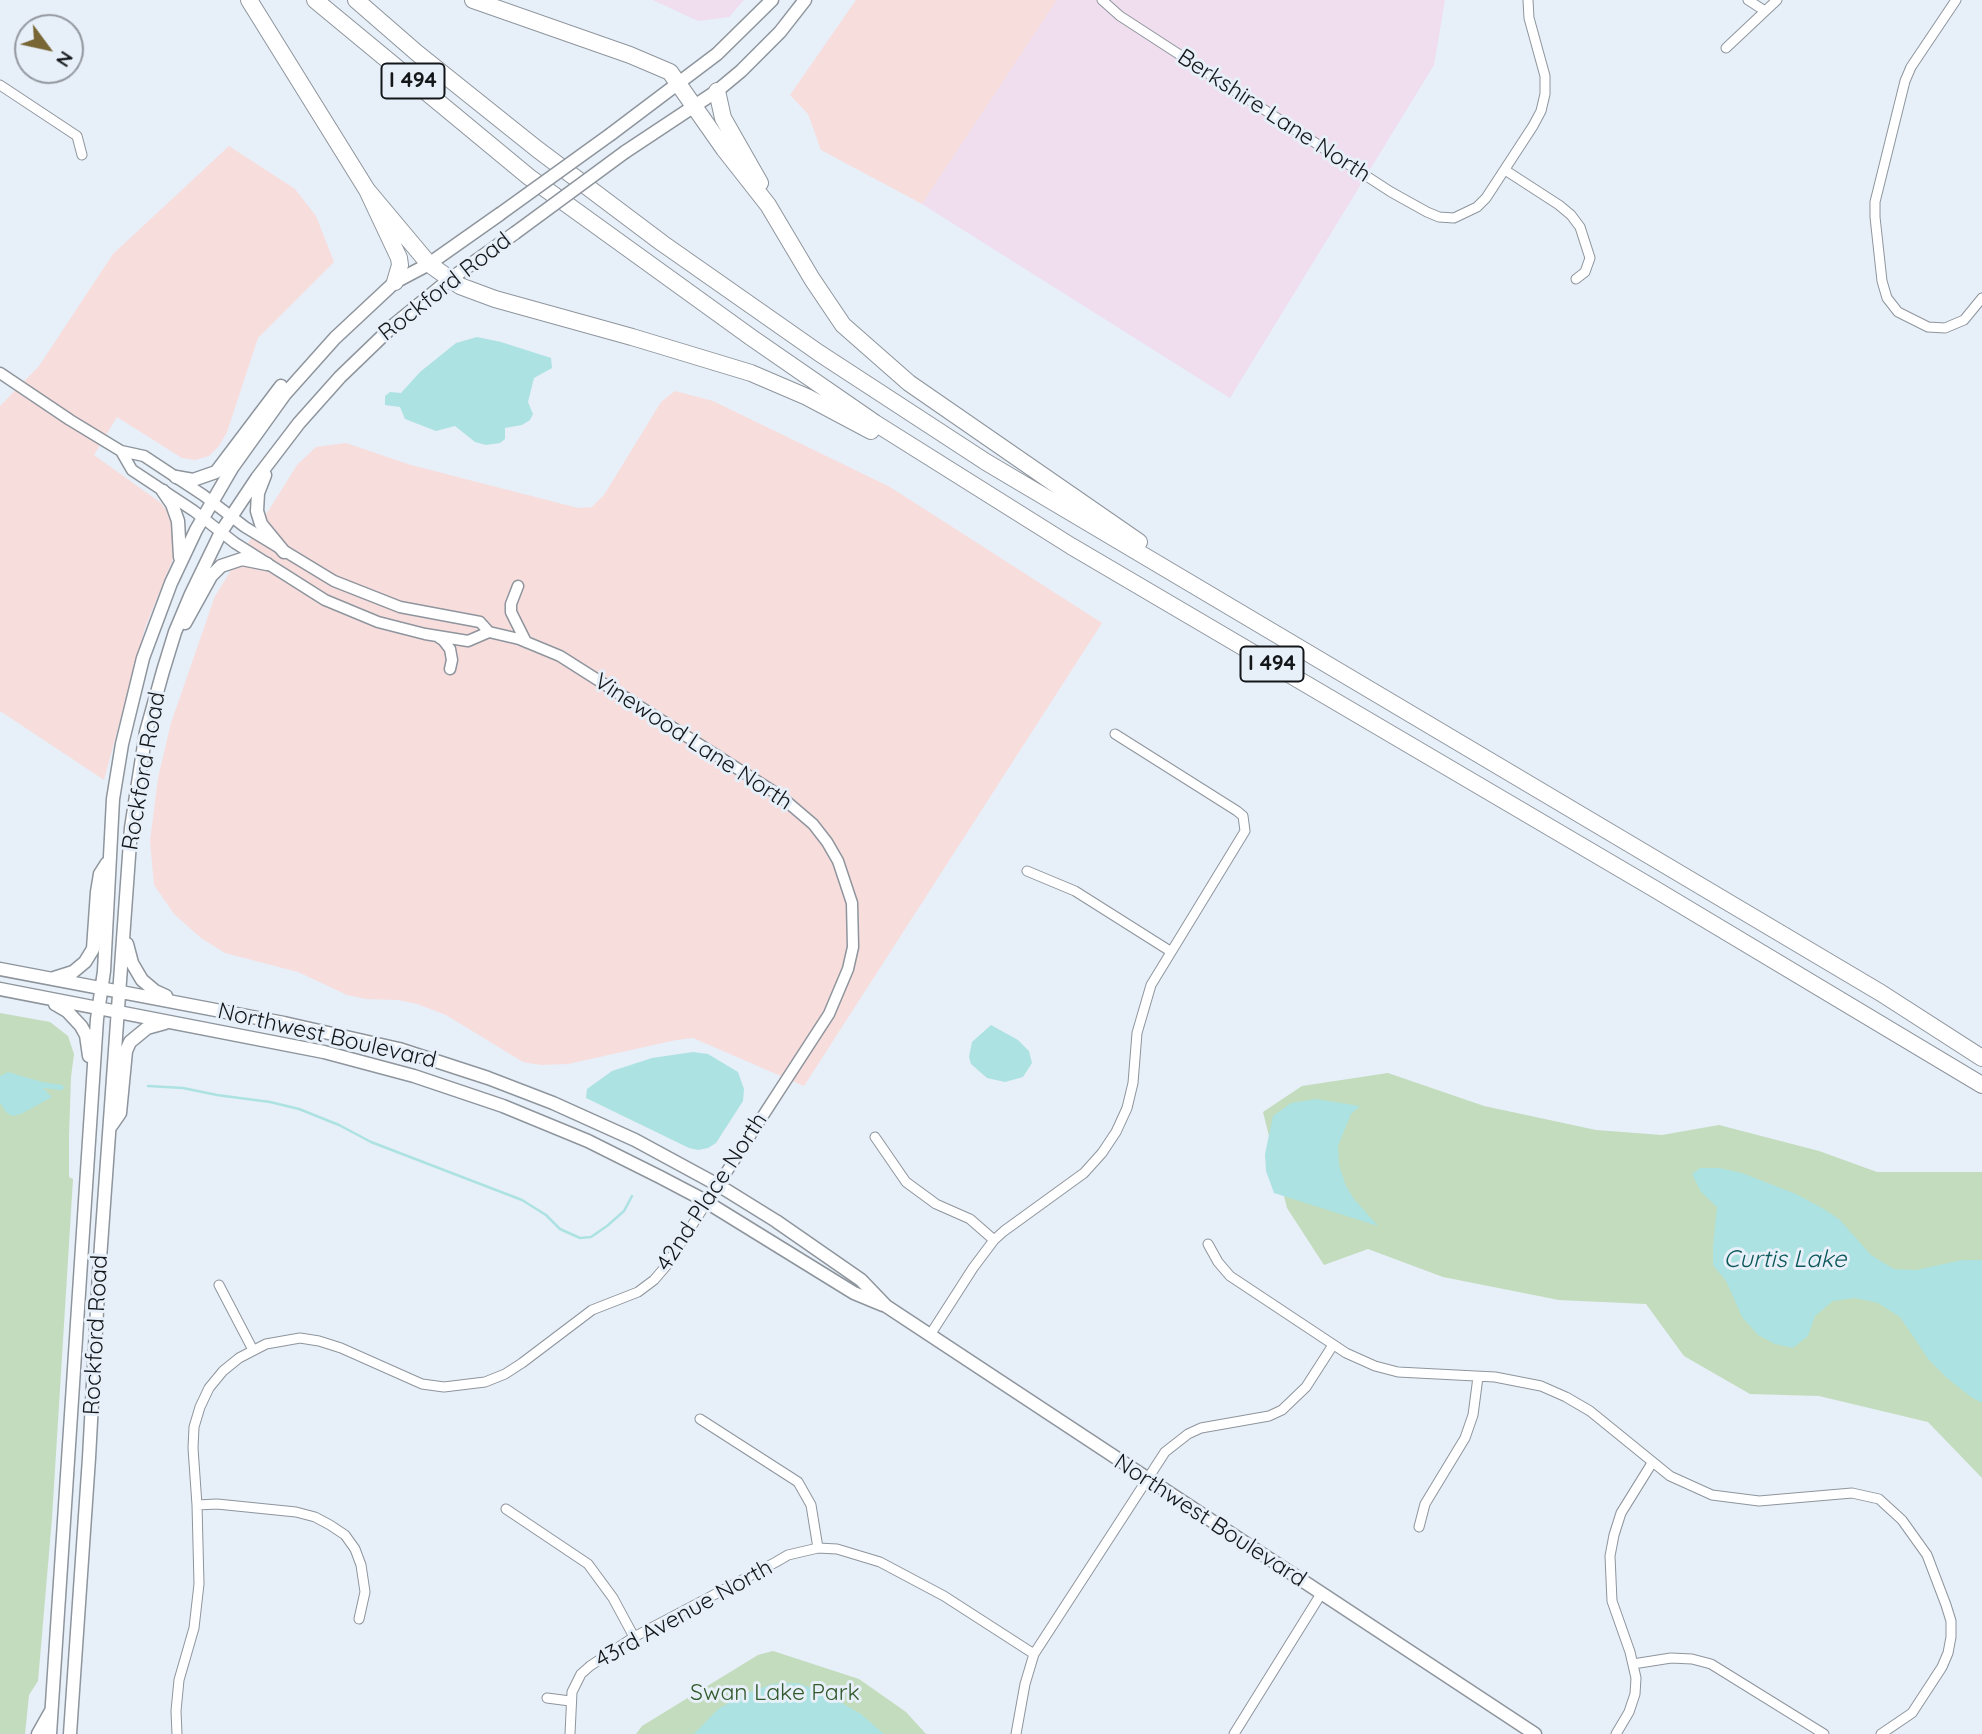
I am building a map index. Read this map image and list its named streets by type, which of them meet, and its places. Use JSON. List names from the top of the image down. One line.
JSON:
{"streets":{"highway":["I 494"],"main road":["Rockford Road","Northwest Boulevard"],"street":["Berkshire Lane North","Vinewood Lane North","42nd Place North","43rd Avenue North"]},"crossings":[["Rockford Road","Vinewood Lane North"],["Rockford Road","Northwest Boulevard"],["Vinewood Lane North","42nd Place North"],["Northwest Boulevard","42nd Place North"]],"water":["Curtis Lake"],"parks":["Swan Lake Park"],"north":"bottom right"}
